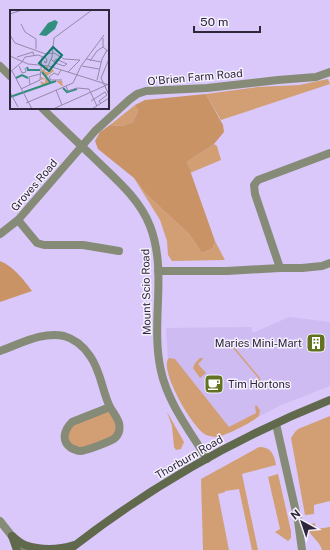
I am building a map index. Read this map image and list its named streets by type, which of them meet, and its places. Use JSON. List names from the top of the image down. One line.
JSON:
{"streets":{"main road":["Thorburn Road"],"street":["O'Brien Farm Road","Groves Road","Mount Scio Road"]},"crossings":[["O'Brien Farm Road","Groves Road"],["O'Brien Farm Road","Mount Scio Road"],["Groves Road","Mount Scio Road"],["Mount Scio Road","Thorburn Road"]],"places":{"building":["Maries Mini-Mart"],"cafe":["Tim Hortons"]},"scale_bar":"50 m","north":"top left"}
